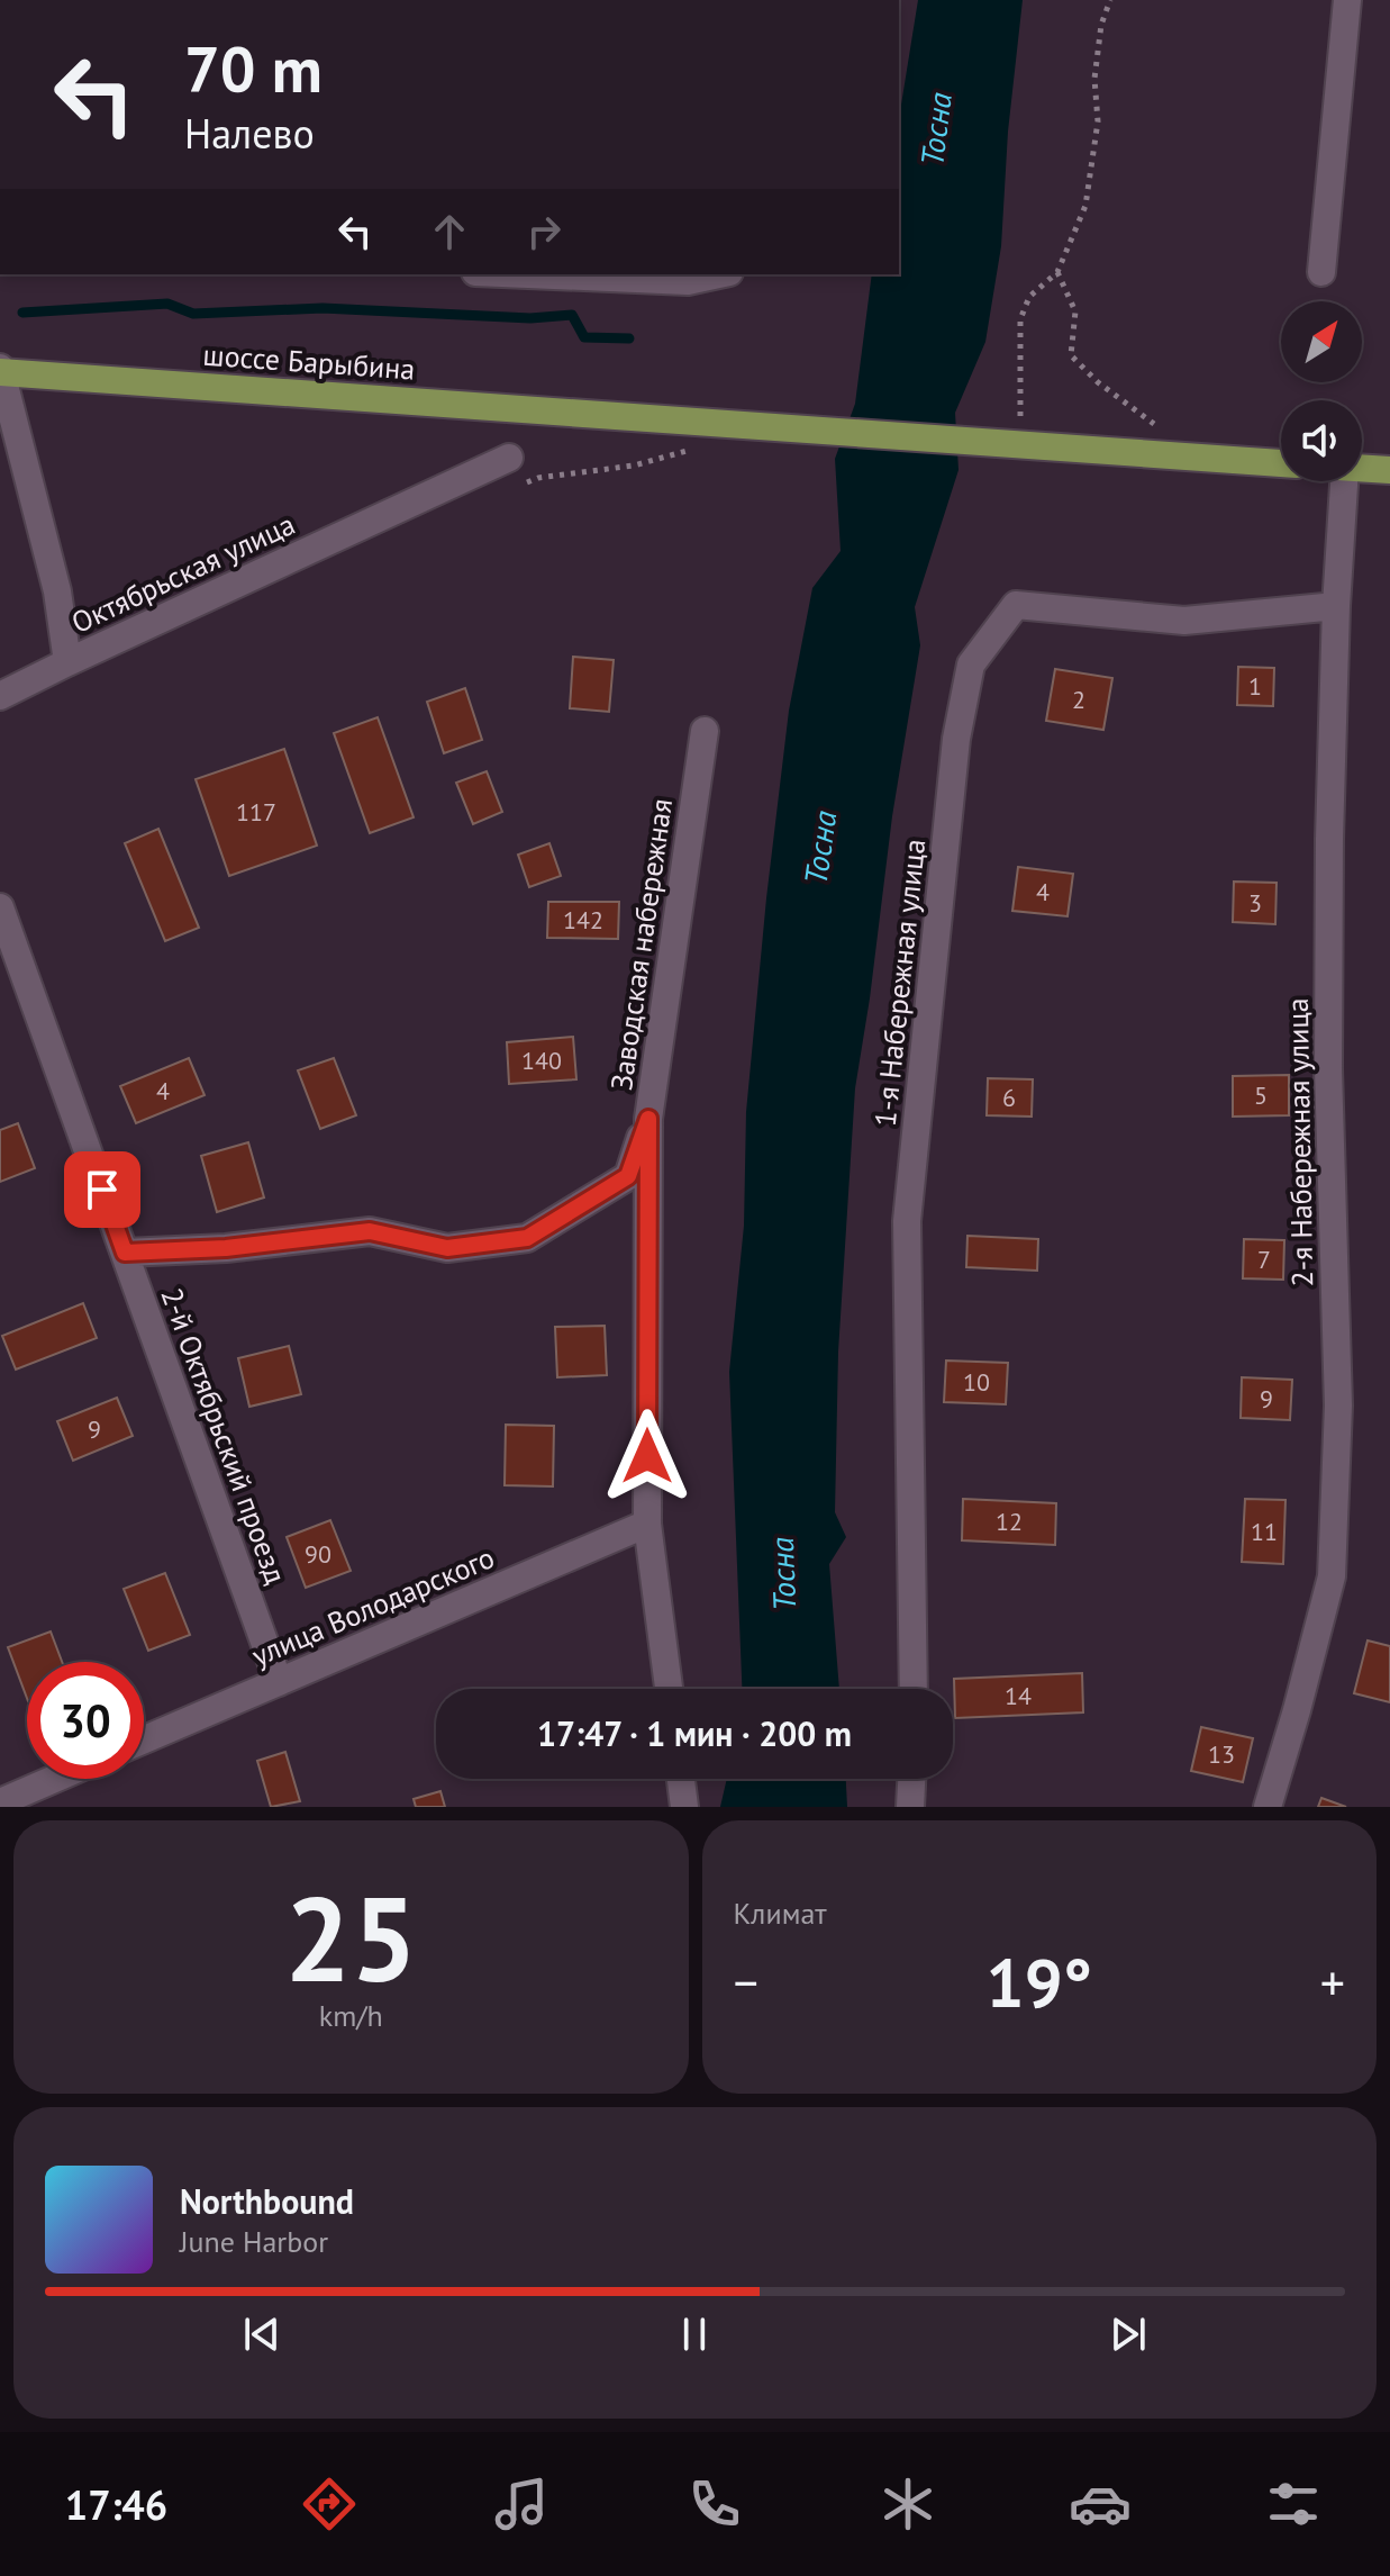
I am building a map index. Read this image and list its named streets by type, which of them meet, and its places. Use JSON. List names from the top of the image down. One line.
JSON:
{"streets":{"main road":["шоссе Барыбина"],"street":["Октябрьская улица","Заводская набережная","1-я Набережная улица","2-я Набережная улица","2-й Октябрьский проезд","улица Володарского"]},"crossings":[["Заводская набережная","улица Володарского"],["1-я Набережная улица","2-я Набережная улица"],["2-й Октябрьский проезд","улица Володарского"]],"water":["Тосна"],"house_numbers":["1","2","117","4","3","142","140","4","5","6","7","10","9","9","12","11","90","14","13"],"north":"top right","page":{"turn":["70 m","Налево"],"limit":"30","trip":"17:47 · 1 мин · 200 m","tile":[["25","km/h"],"Климат"],"heat":["−","19°","+"],"song":["Northbound","June Harbor"],"tabs":"17:46"}}
